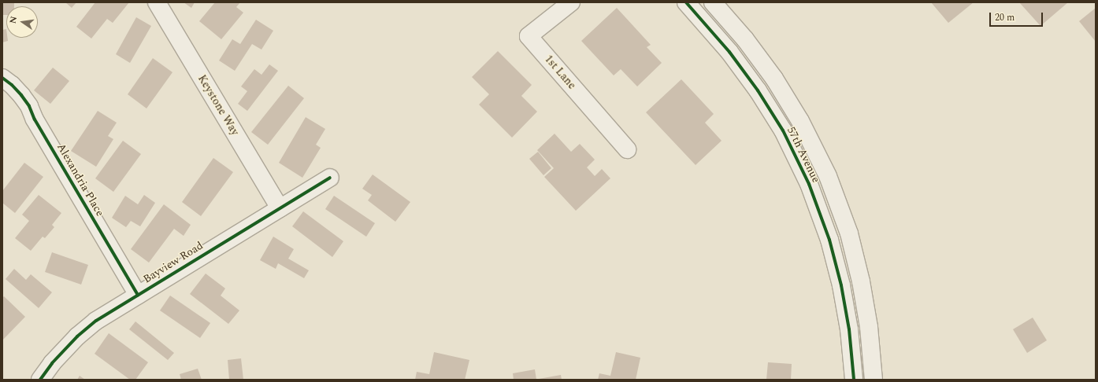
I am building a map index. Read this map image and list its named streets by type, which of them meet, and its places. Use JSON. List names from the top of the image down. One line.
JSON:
{"streets":{"street":["1st Lane","Keystone Way","57th Avenue","Alexandria Place","Bayview Road"]},"crossings":[["Keystone Way","Bayview Road"],["Alexandria Place","Bayview Road"]],"scale_bar":"20 m","north":"left"}
